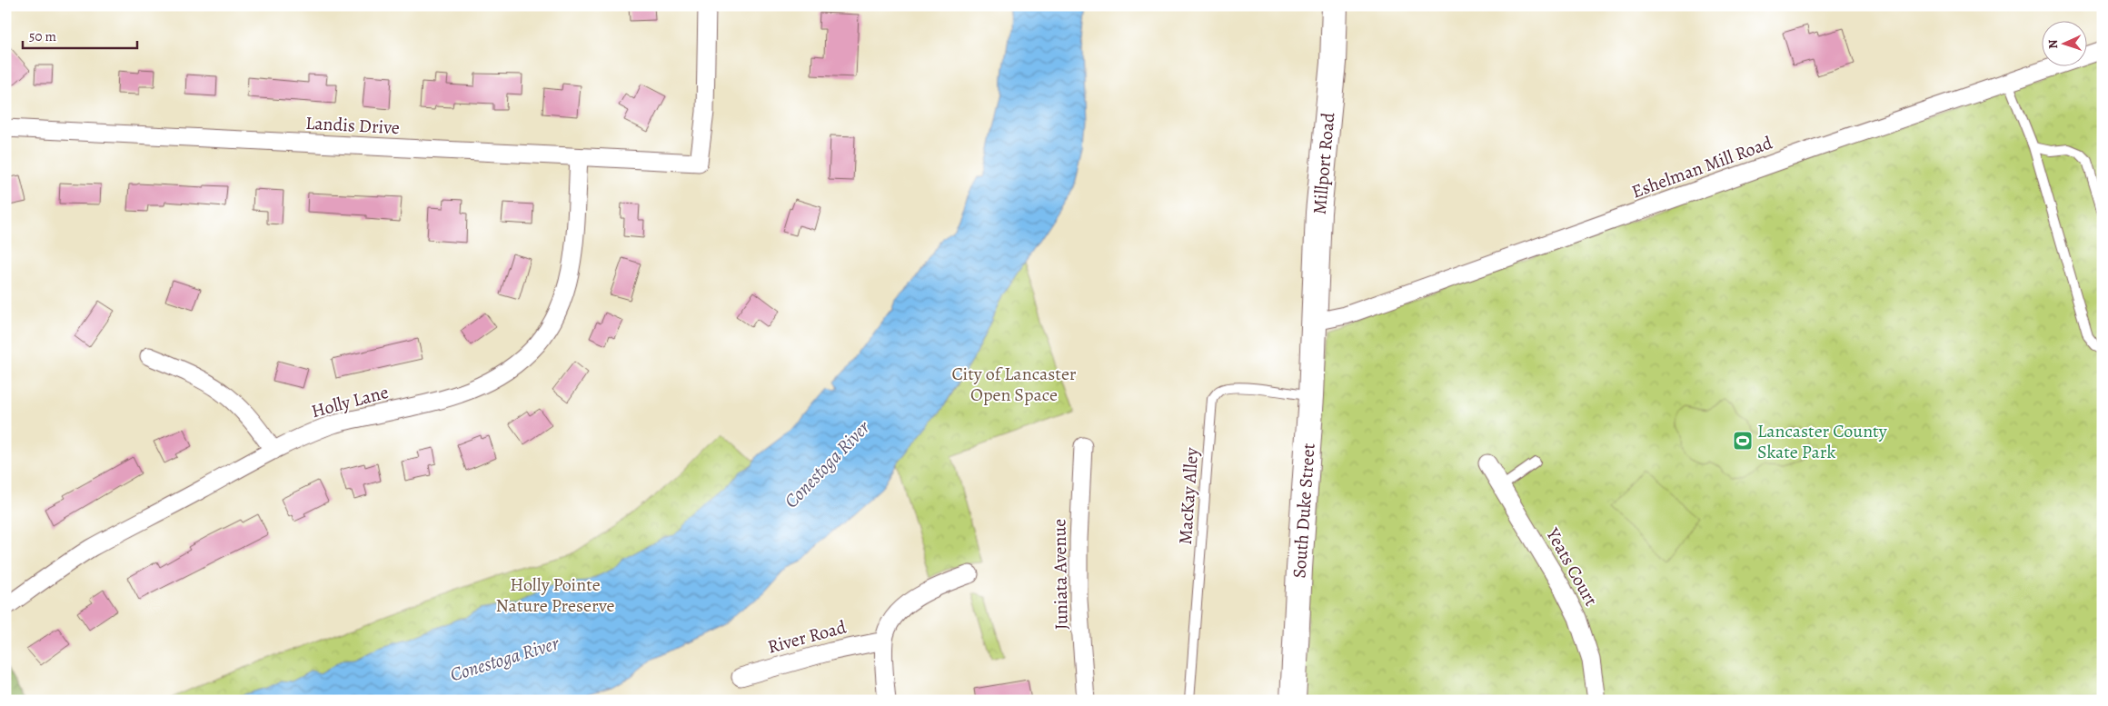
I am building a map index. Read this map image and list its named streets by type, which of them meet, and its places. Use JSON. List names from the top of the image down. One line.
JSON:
{"streets":{"main road":["Millport Road","South Duke Street"],"street":["Landis Drive","Eshelman Mill Road","Holly Lane","Yeats Court","Juniata Avenue","River Road"],"lane":["MacKay Alley"]},"crossings":[["Landis Drive","Holly Lane"],["Millport Road","Eshelman Mill Road"],["Millport Road","South Duke Street"],["Eshelman Mill Road","South Duke Street"],["MacKay Alley","South Duke Street"]],"water":["Conestoga River"],"parks":["City of Lancaster Open Space","Holly Pointe Nature Preserve"],"places":{"sports":["Lancaster County Skate Park"]},"scale_bar":"50 m","north":"left"}
